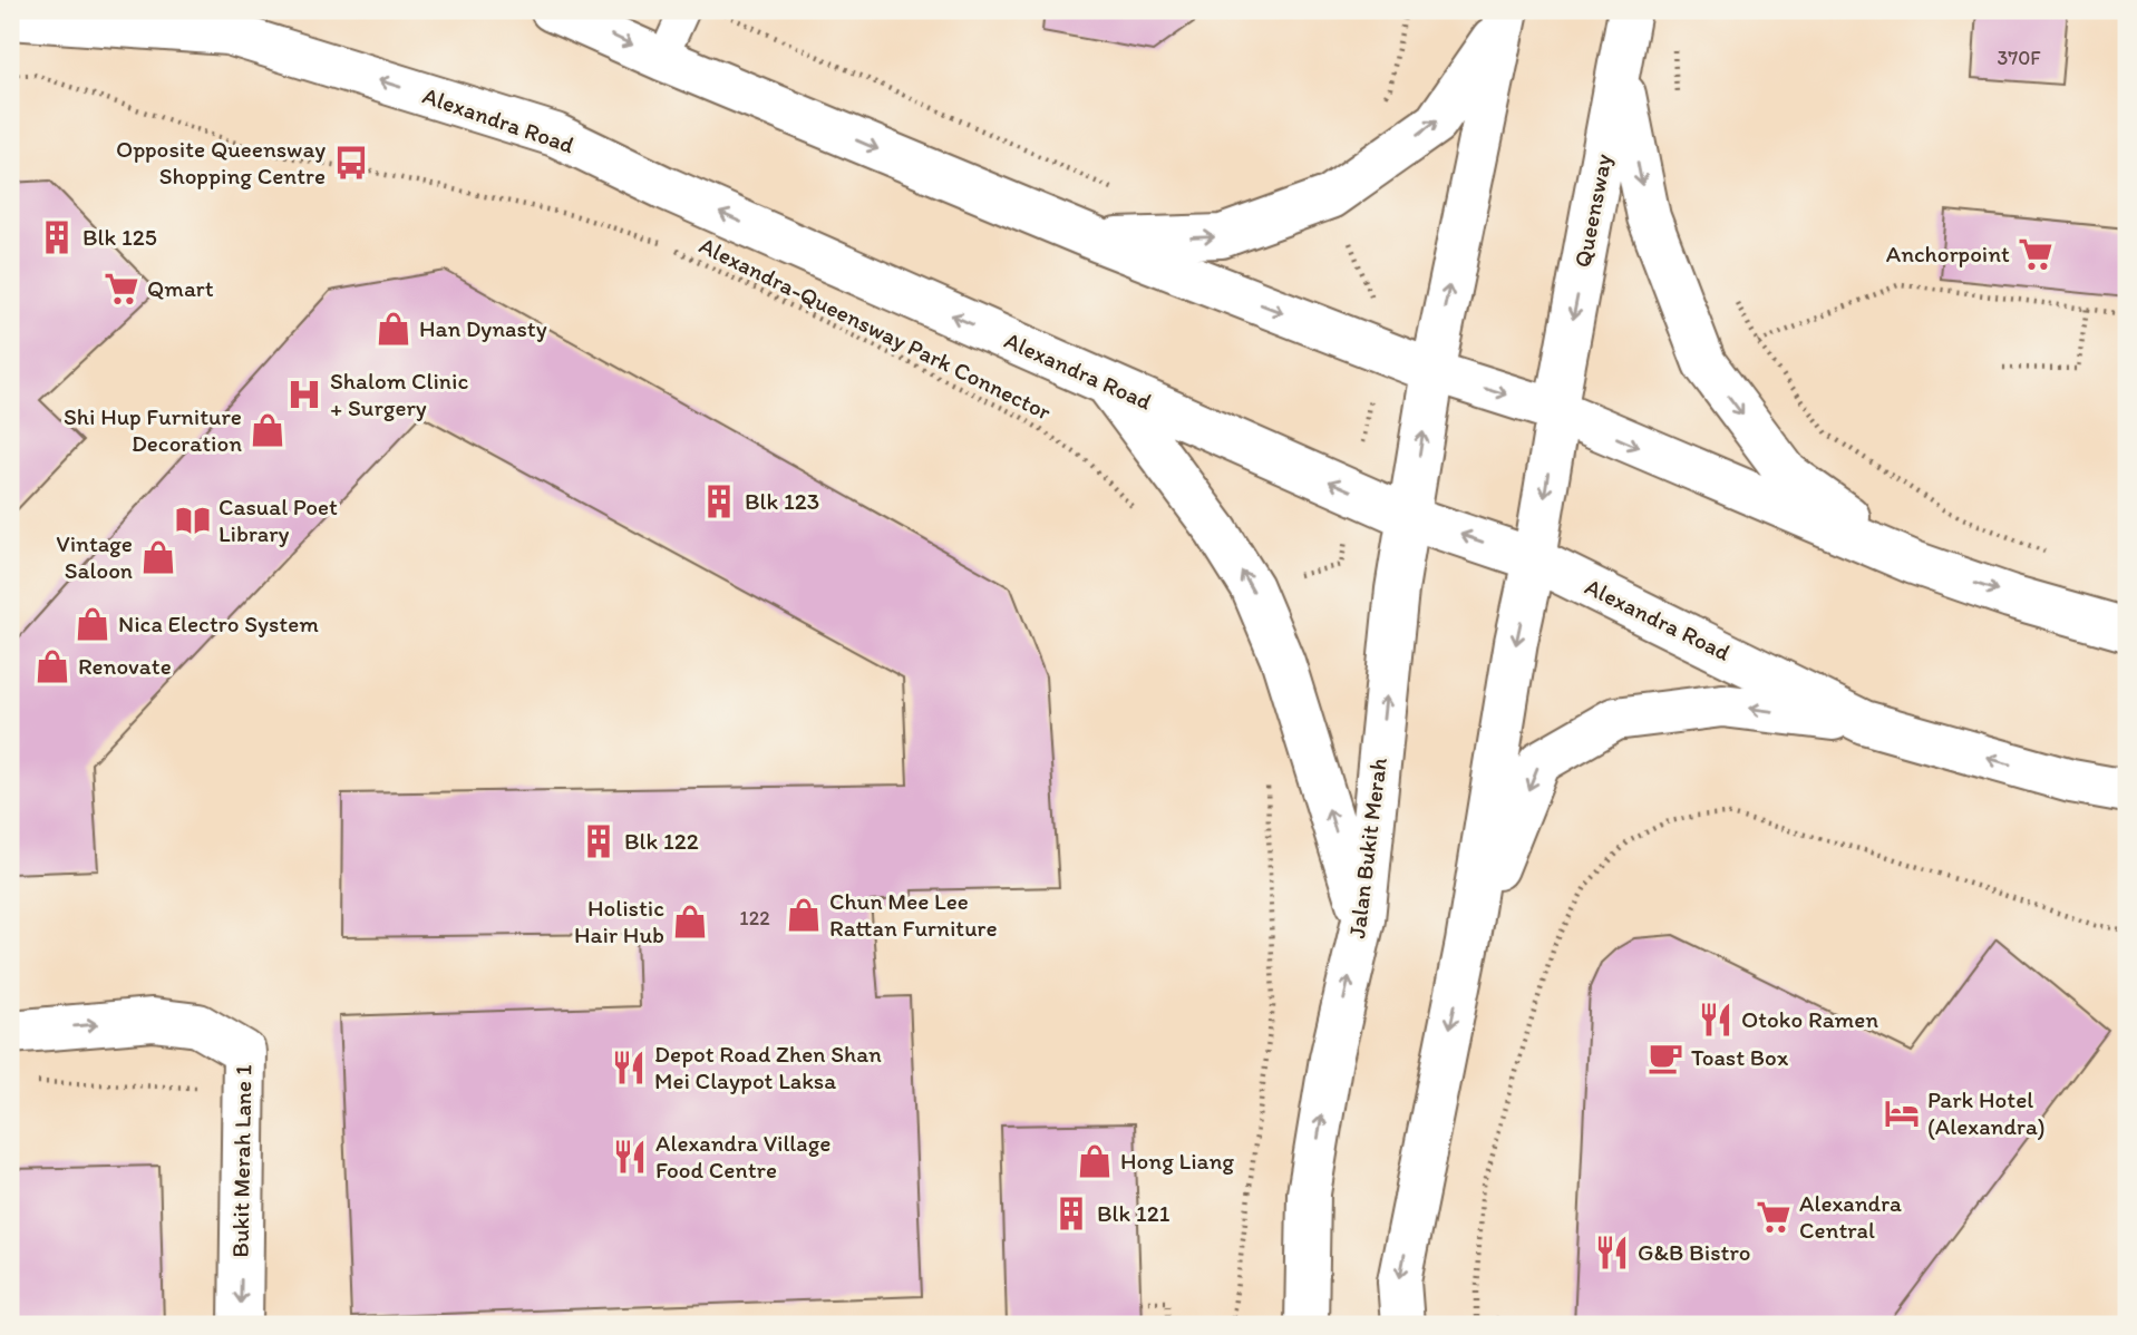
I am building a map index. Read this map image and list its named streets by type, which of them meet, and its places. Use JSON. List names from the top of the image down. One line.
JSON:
{"streets":{"main road":["Alexandra Road","Queensway","Jalan Bukit Merah","Bukit Merah Lane 1"],"path":["Alexandra-Queensway Park Connector"]},"crossings":[["Alexandra Road","Jalan Bukit Merah"]],"places":{"bus stop":["Opposite Queensway Shopping Centre"],"building":["Blk 125","Blk 123","Blk 122","Blk 121"],"supermarket":["Anchorpoint","Qmart","Alexandra Central"],"shop":["Han Dynasty","Shi Hup Furniture Decoration","Vintage Saloon","Nica Electro System","Renovate","Chun Mee Lee Rattan Furniture","Holistic Hair Hub","Hong Liang"],"hospital":["Shalom Clinic + Surgery"],"library":["Casual Poet Library"],"restaurant":["Otoko Ramen","Depot Road Zhen Shan Mei Claypot Laksa","Alexandra Village Food Centre","G&B Bistro"],"cafe":["Toast Box"],"hotel":["Park Hotel (Alexandra)"]},"house_numbers":["370F","122"]}
